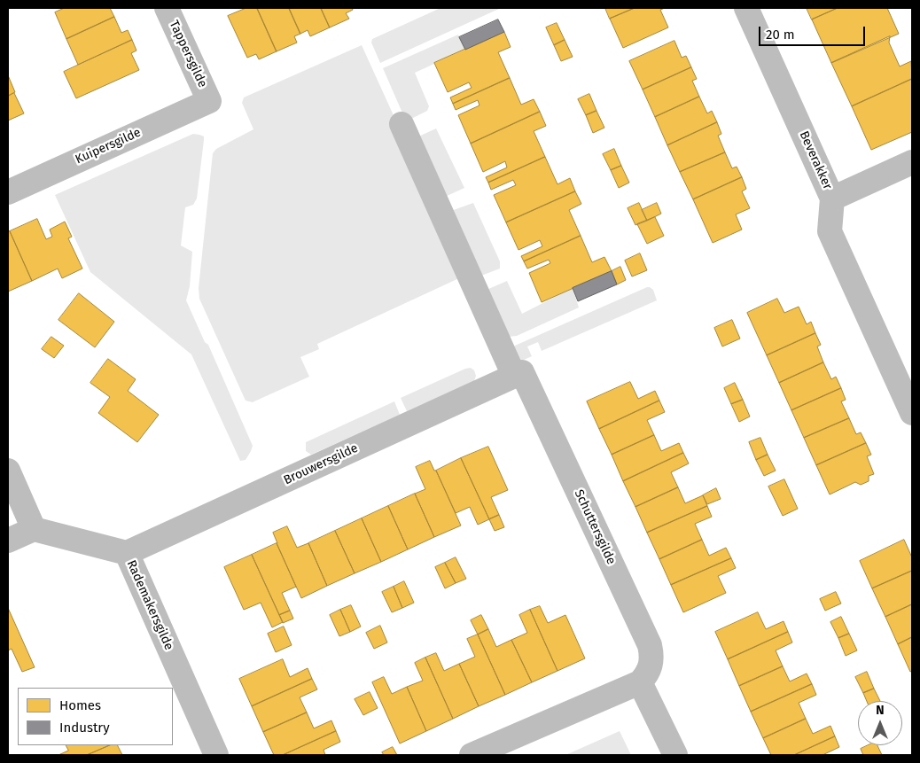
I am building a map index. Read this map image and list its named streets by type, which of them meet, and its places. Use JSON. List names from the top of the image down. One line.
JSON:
{"streets":{"street":["Tappersgilde","Kuipersgilde","Beverakker","Brouwersgilde","Schuttersgilde","Rademakersgilde"]},"crossings":[["Tappersgilde","Kuipersgilde"],["Brouwersgilde","Schuttersgilde"],["Brouwersgilde","Rademakersgilde"]],"legend":["Homes","Industry"],"scale_bar":"20 m","north":"top"}
